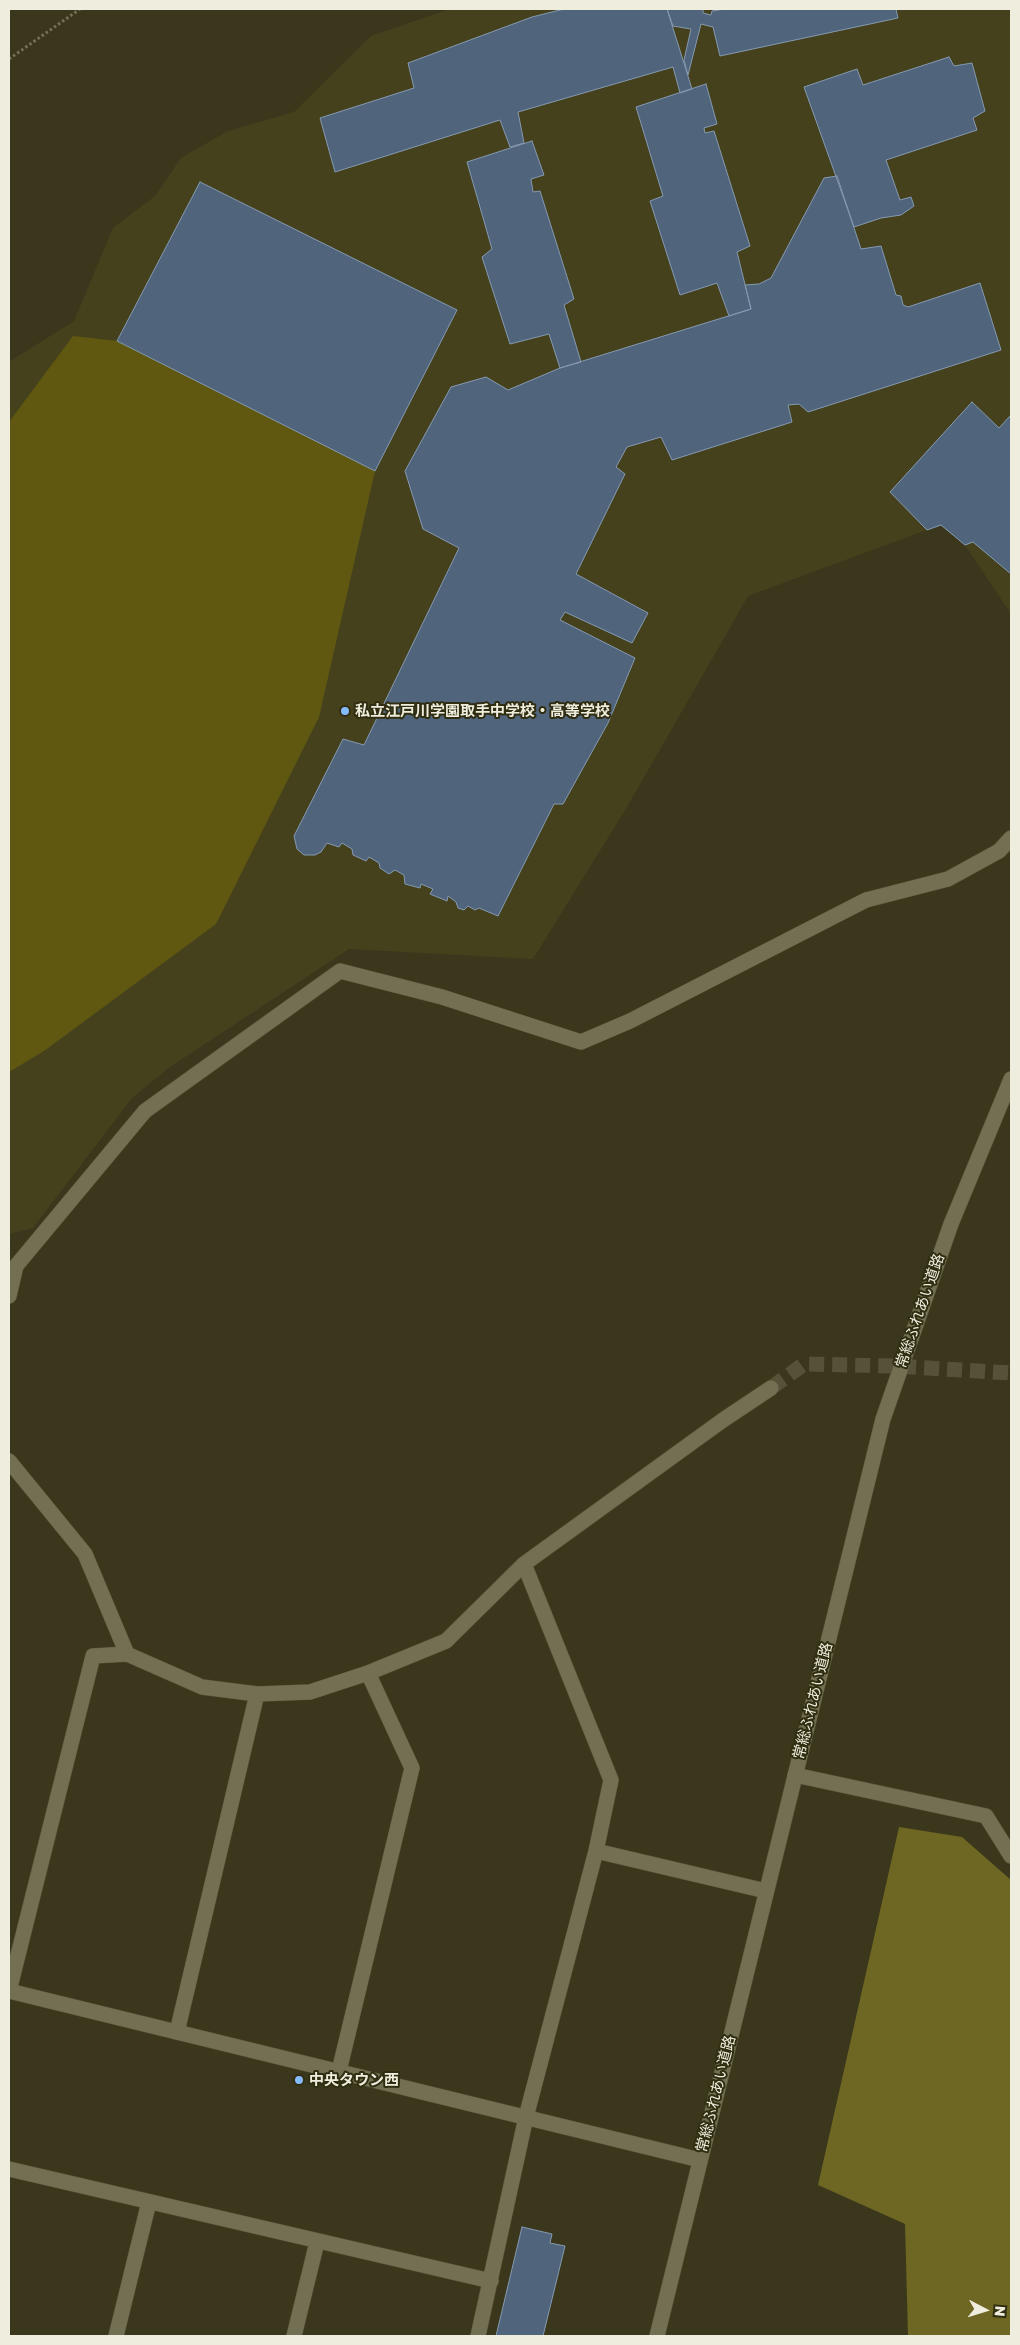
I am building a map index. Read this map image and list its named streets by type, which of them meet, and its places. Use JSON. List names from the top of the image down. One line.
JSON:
{"streets":{"street":["常総ふれあい道路"]},"places":["私立江戸川学園取手中学校・高等学校","中央タウン西"],"north":"right"}
